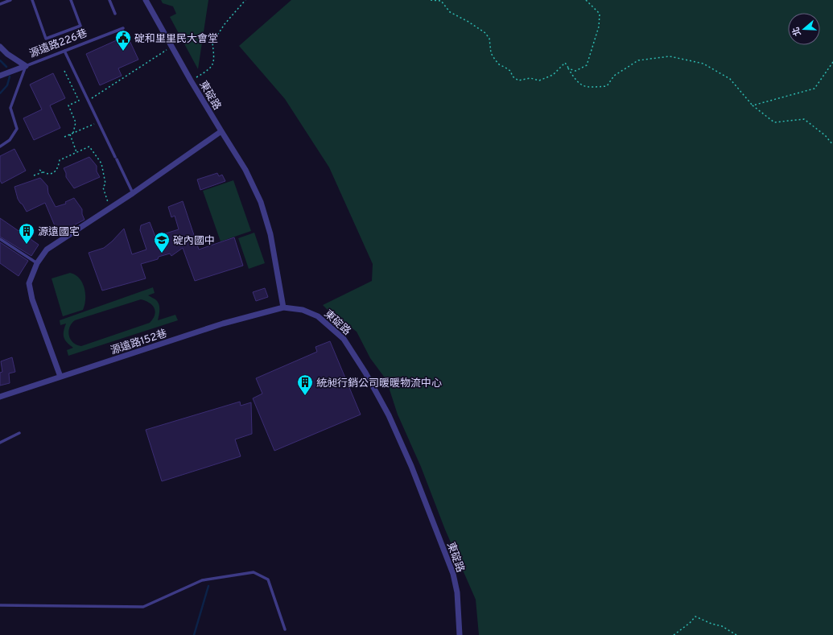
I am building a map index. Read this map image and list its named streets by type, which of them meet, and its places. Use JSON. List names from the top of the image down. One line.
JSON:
{"streets":{"street":["源遠路226巷","東碇路","源遠路152巷"]},"crossings":[["東碇路","源遠路152巷"]],"places":{"public building":["碇和里里民大會堂"],"building":["源遠國宅","統昶行銷公司暖暖物流中心"],"school or university":["碇內國中"]},"north":"left"}
